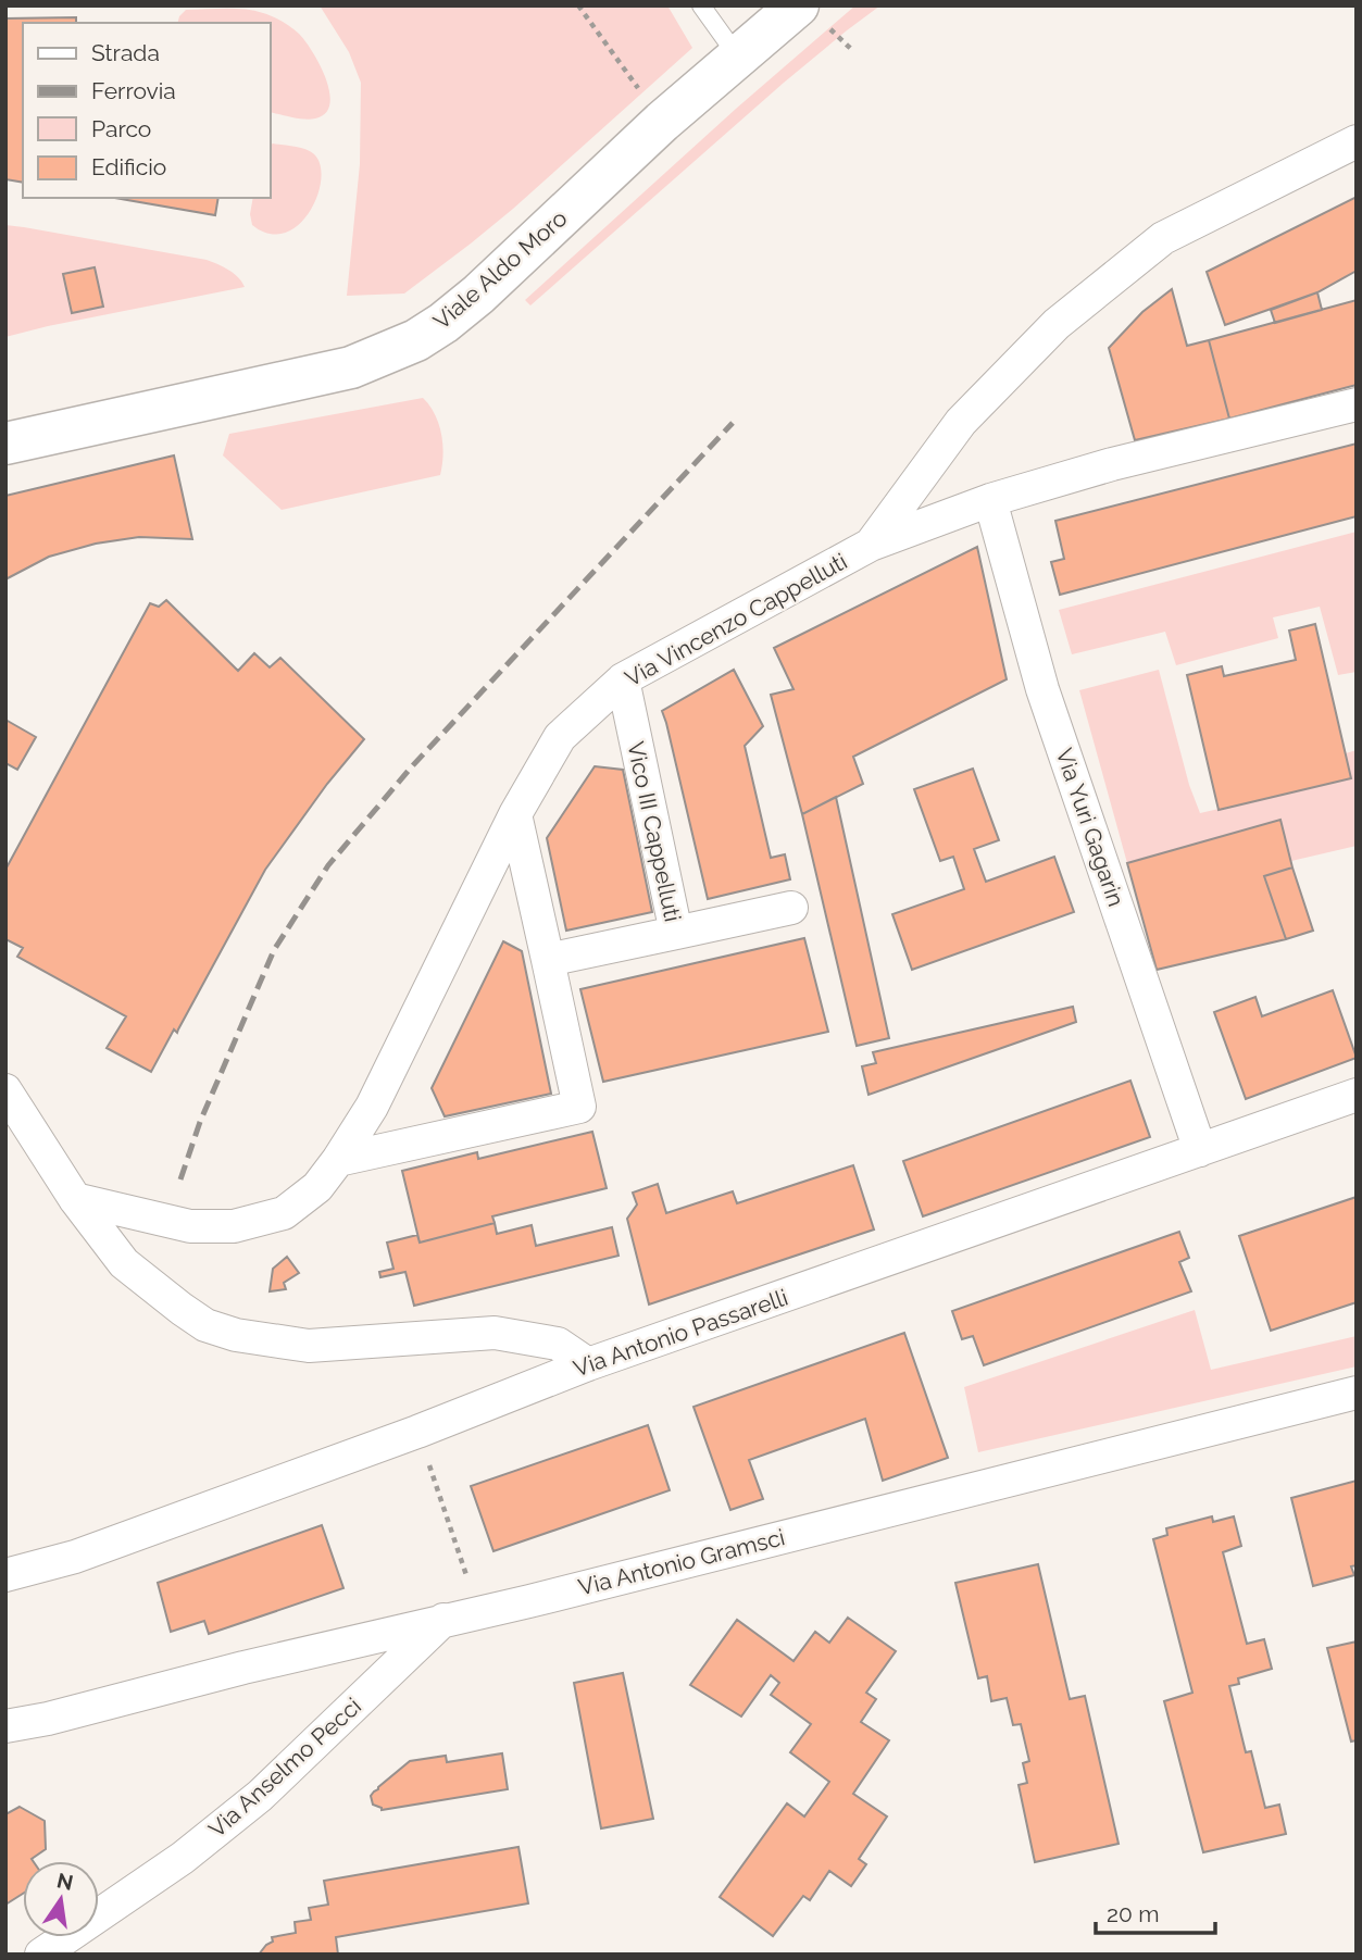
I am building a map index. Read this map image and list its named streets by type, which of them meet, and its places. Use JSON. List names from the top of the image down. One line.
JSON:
{"streets":{"main road":["Viale Aldo Moro"],"street":["Via Vincenzo Cappelluti","Via Yuri Gagarin","Vico III Cappelluti","Via Antonio Passarelli","Via Antonio Gramsci","Via Anselmo Pecci"]},"crossings":[["Via Vincenzo Cappelluti","Via Yuri Gagarin"],["Via Vincenzo Cappelluti","Vico III Cappelluti"],["Via Yuri Gagarin","Via Antonio Passarelli"],["Via Antonio Gramsci","Via Anselmo Pecci"]],"legend":["Strada","Ferrovia","Parco","Edificio"],"scale_bar":"20 m","north":"top"}
